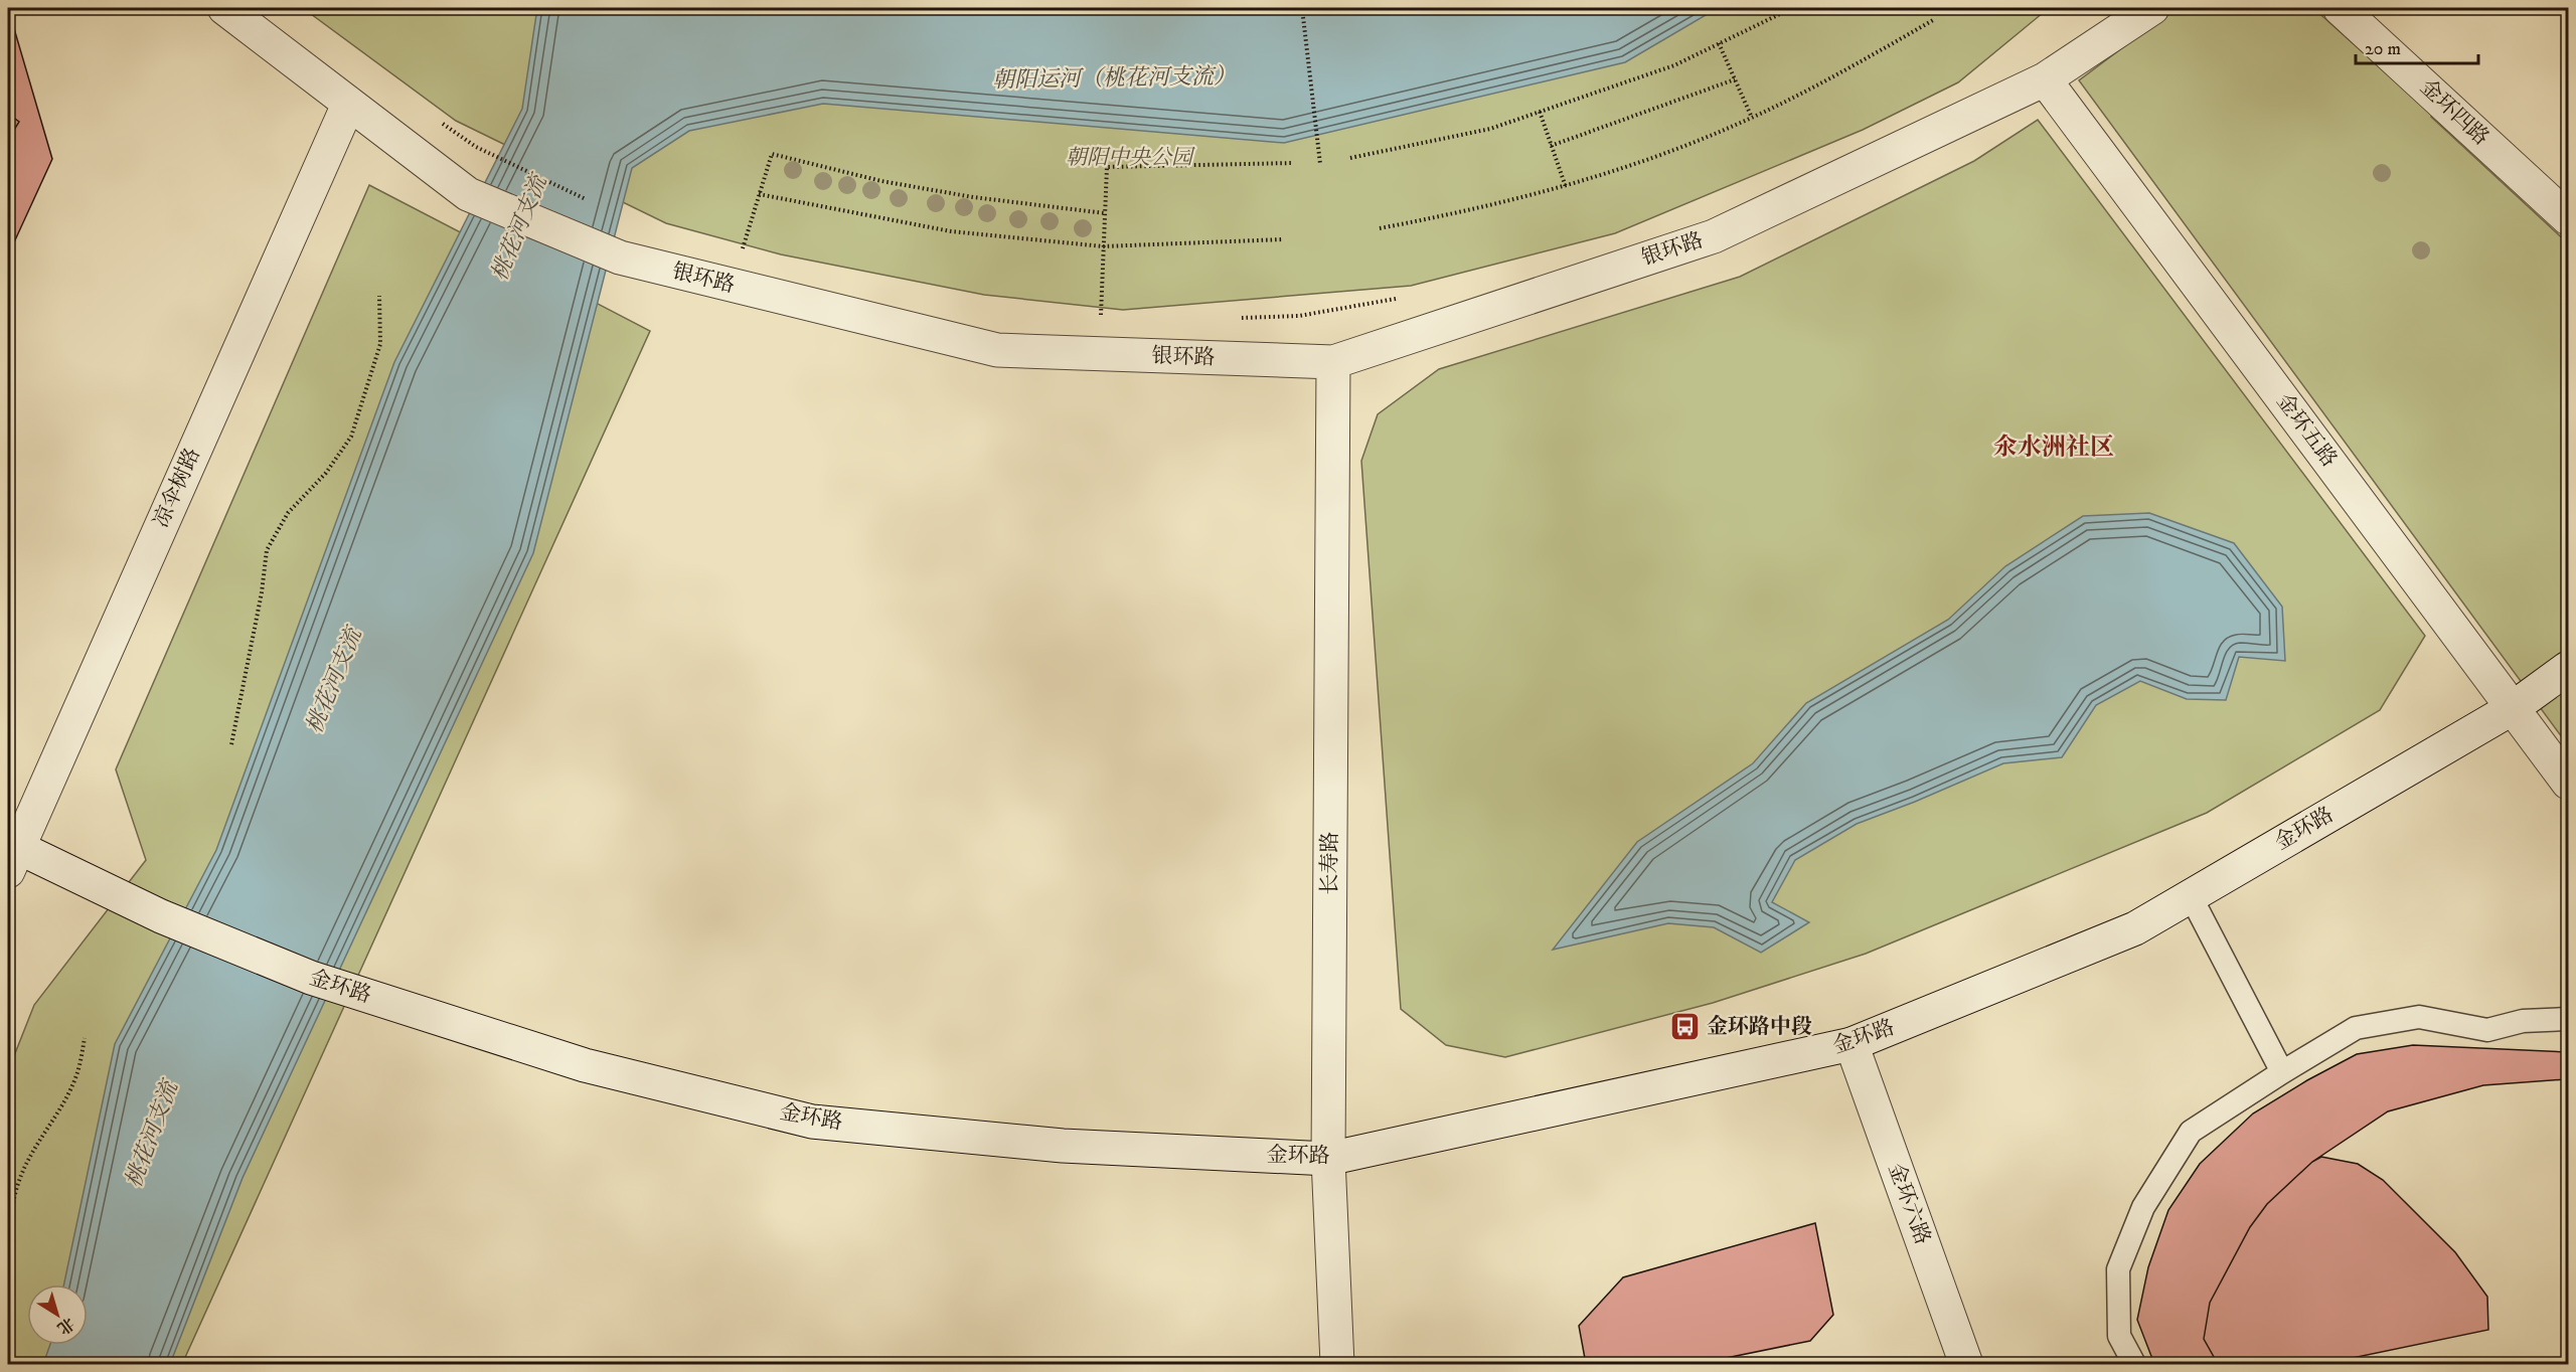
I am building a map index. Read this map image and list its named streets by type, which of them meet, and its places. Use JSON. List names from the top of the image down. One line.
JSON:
{"streets":{"street":["金环四路","银环路","金环五路","凉伞树路","金环路","长寿路","金环六路"]},"crossings":[["银环路","金环五路"],["银环路","凉伞树路"],["银环路","长寿路"],["金环五路","金环路"],["凉伞树路","金环路"],["金环路","长寿路"],["金环路","金环六路"]],"districts":["氽水洲社区"],"water":["朝阳运河（桃花河支流）","桃花河支流"],"parks":["朝阳中央公园"],"places":{"bus stop":["金环路中段"]},"scale_bar":"20 m","north":"bottom right"}
